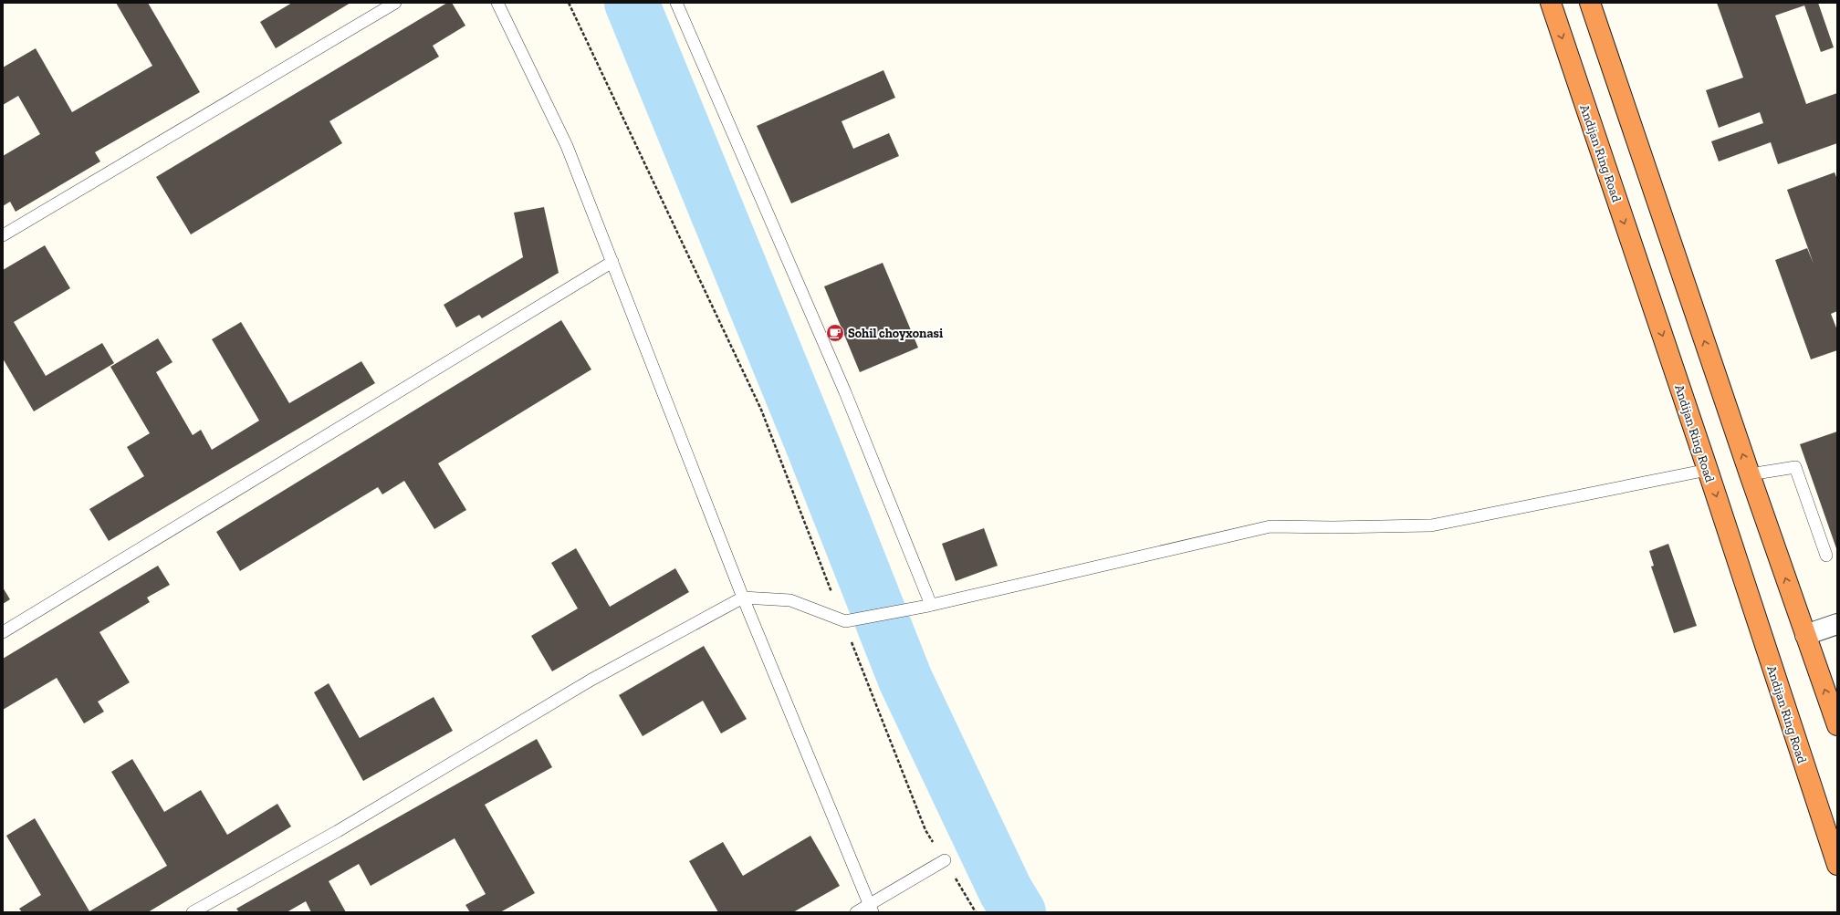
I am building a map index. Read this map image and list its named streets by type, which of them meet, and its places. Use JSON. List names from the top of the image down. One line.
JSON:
{"streets":{"highway":["Andijan Ring Road"]},"places":{"cafe":["Sohil choyxonasi"]}}
